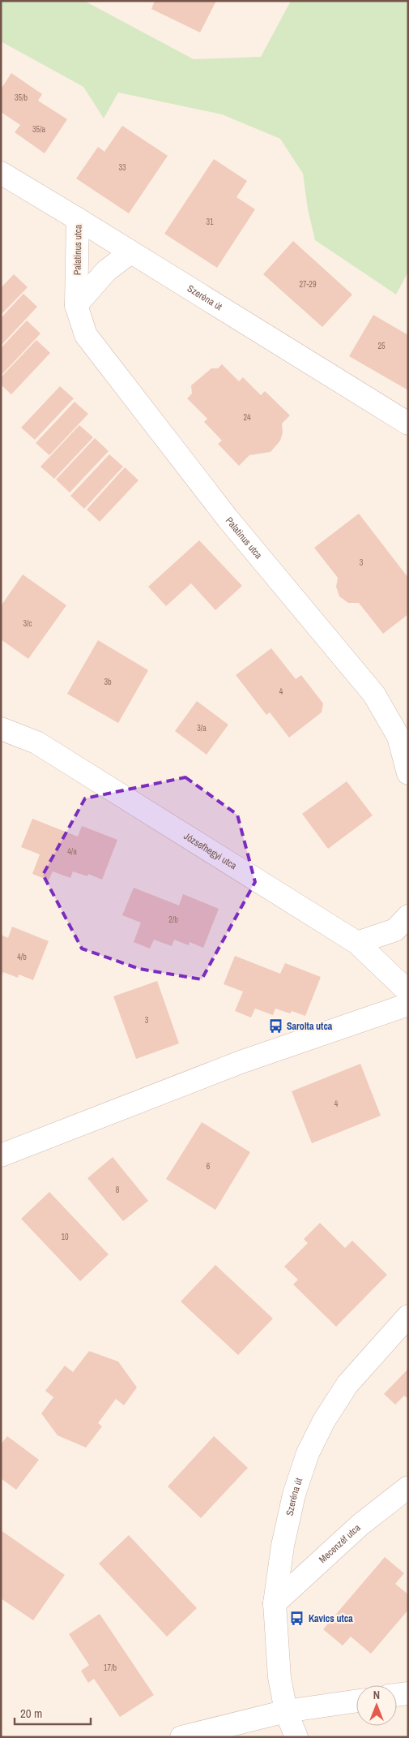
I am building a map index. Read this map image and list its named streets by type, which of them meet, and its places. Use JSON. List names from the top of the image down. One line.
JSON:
{"streets":{"street":["Palatinus utca","Szeréna út","Józsefhegyi utca","Mecenzéf utca"]},"crossings":[["Palatinus utca","Szeréna út"],["Szeréna út","Mecenzéf utca"]],"places":{"bus stop":["Sarolta utca","Kavics utca"]},"house_numbers":["35/b","35/a","33","31","27-29","25","24","3","3/c","3b","4","3/a","4/a","2/b","4/b","3","4","6","8","10","17/b"],"scale_bar":"20 m","north":"top"}
